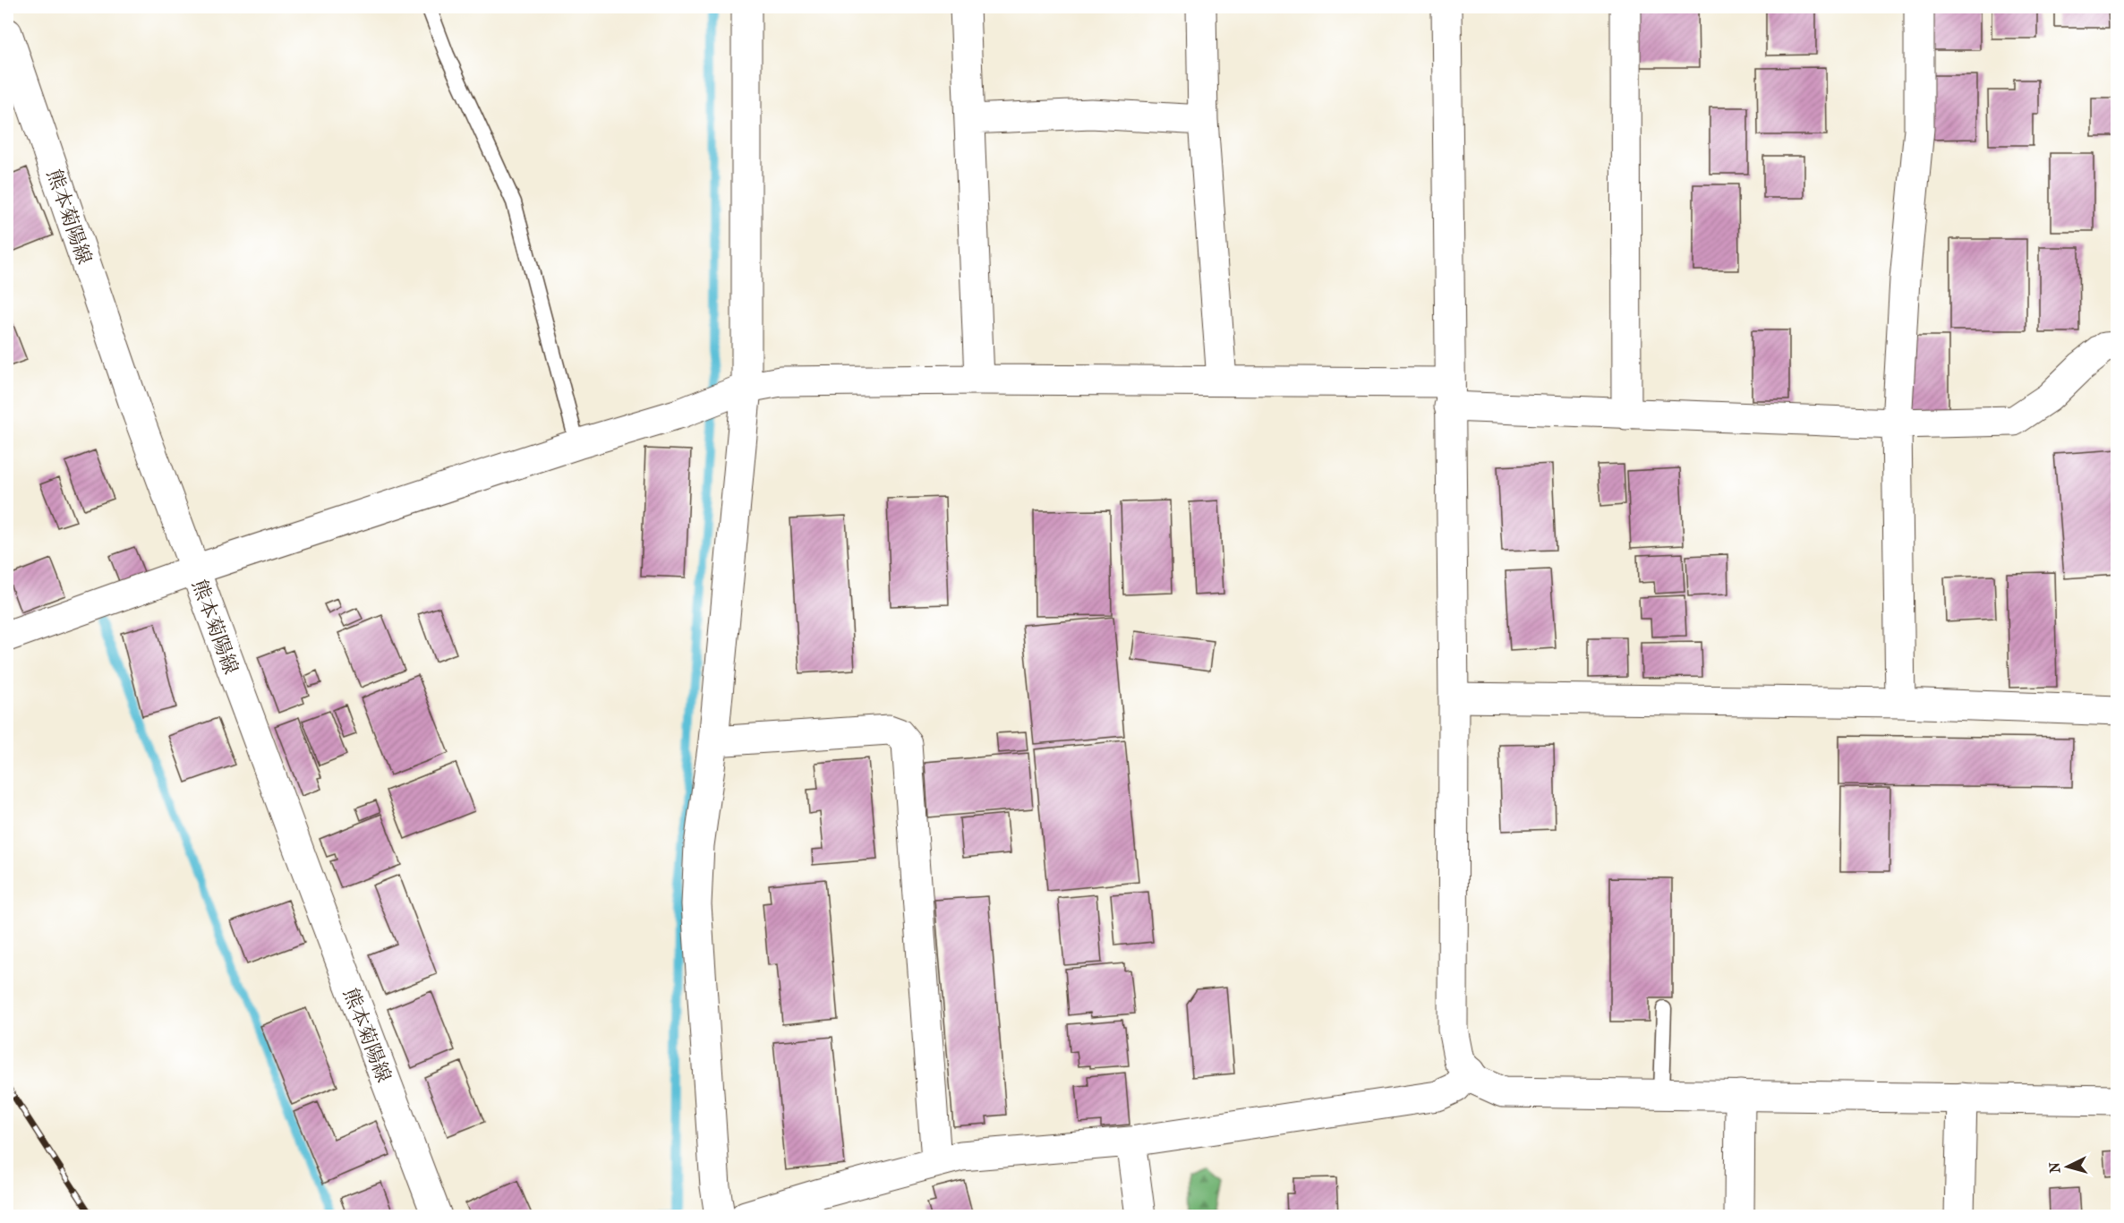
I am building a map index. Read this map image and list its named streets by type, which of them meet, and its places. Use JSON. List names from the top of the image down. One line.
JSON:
{"streets":{"street":["熊本菊陽線"]},"north":"left"}
